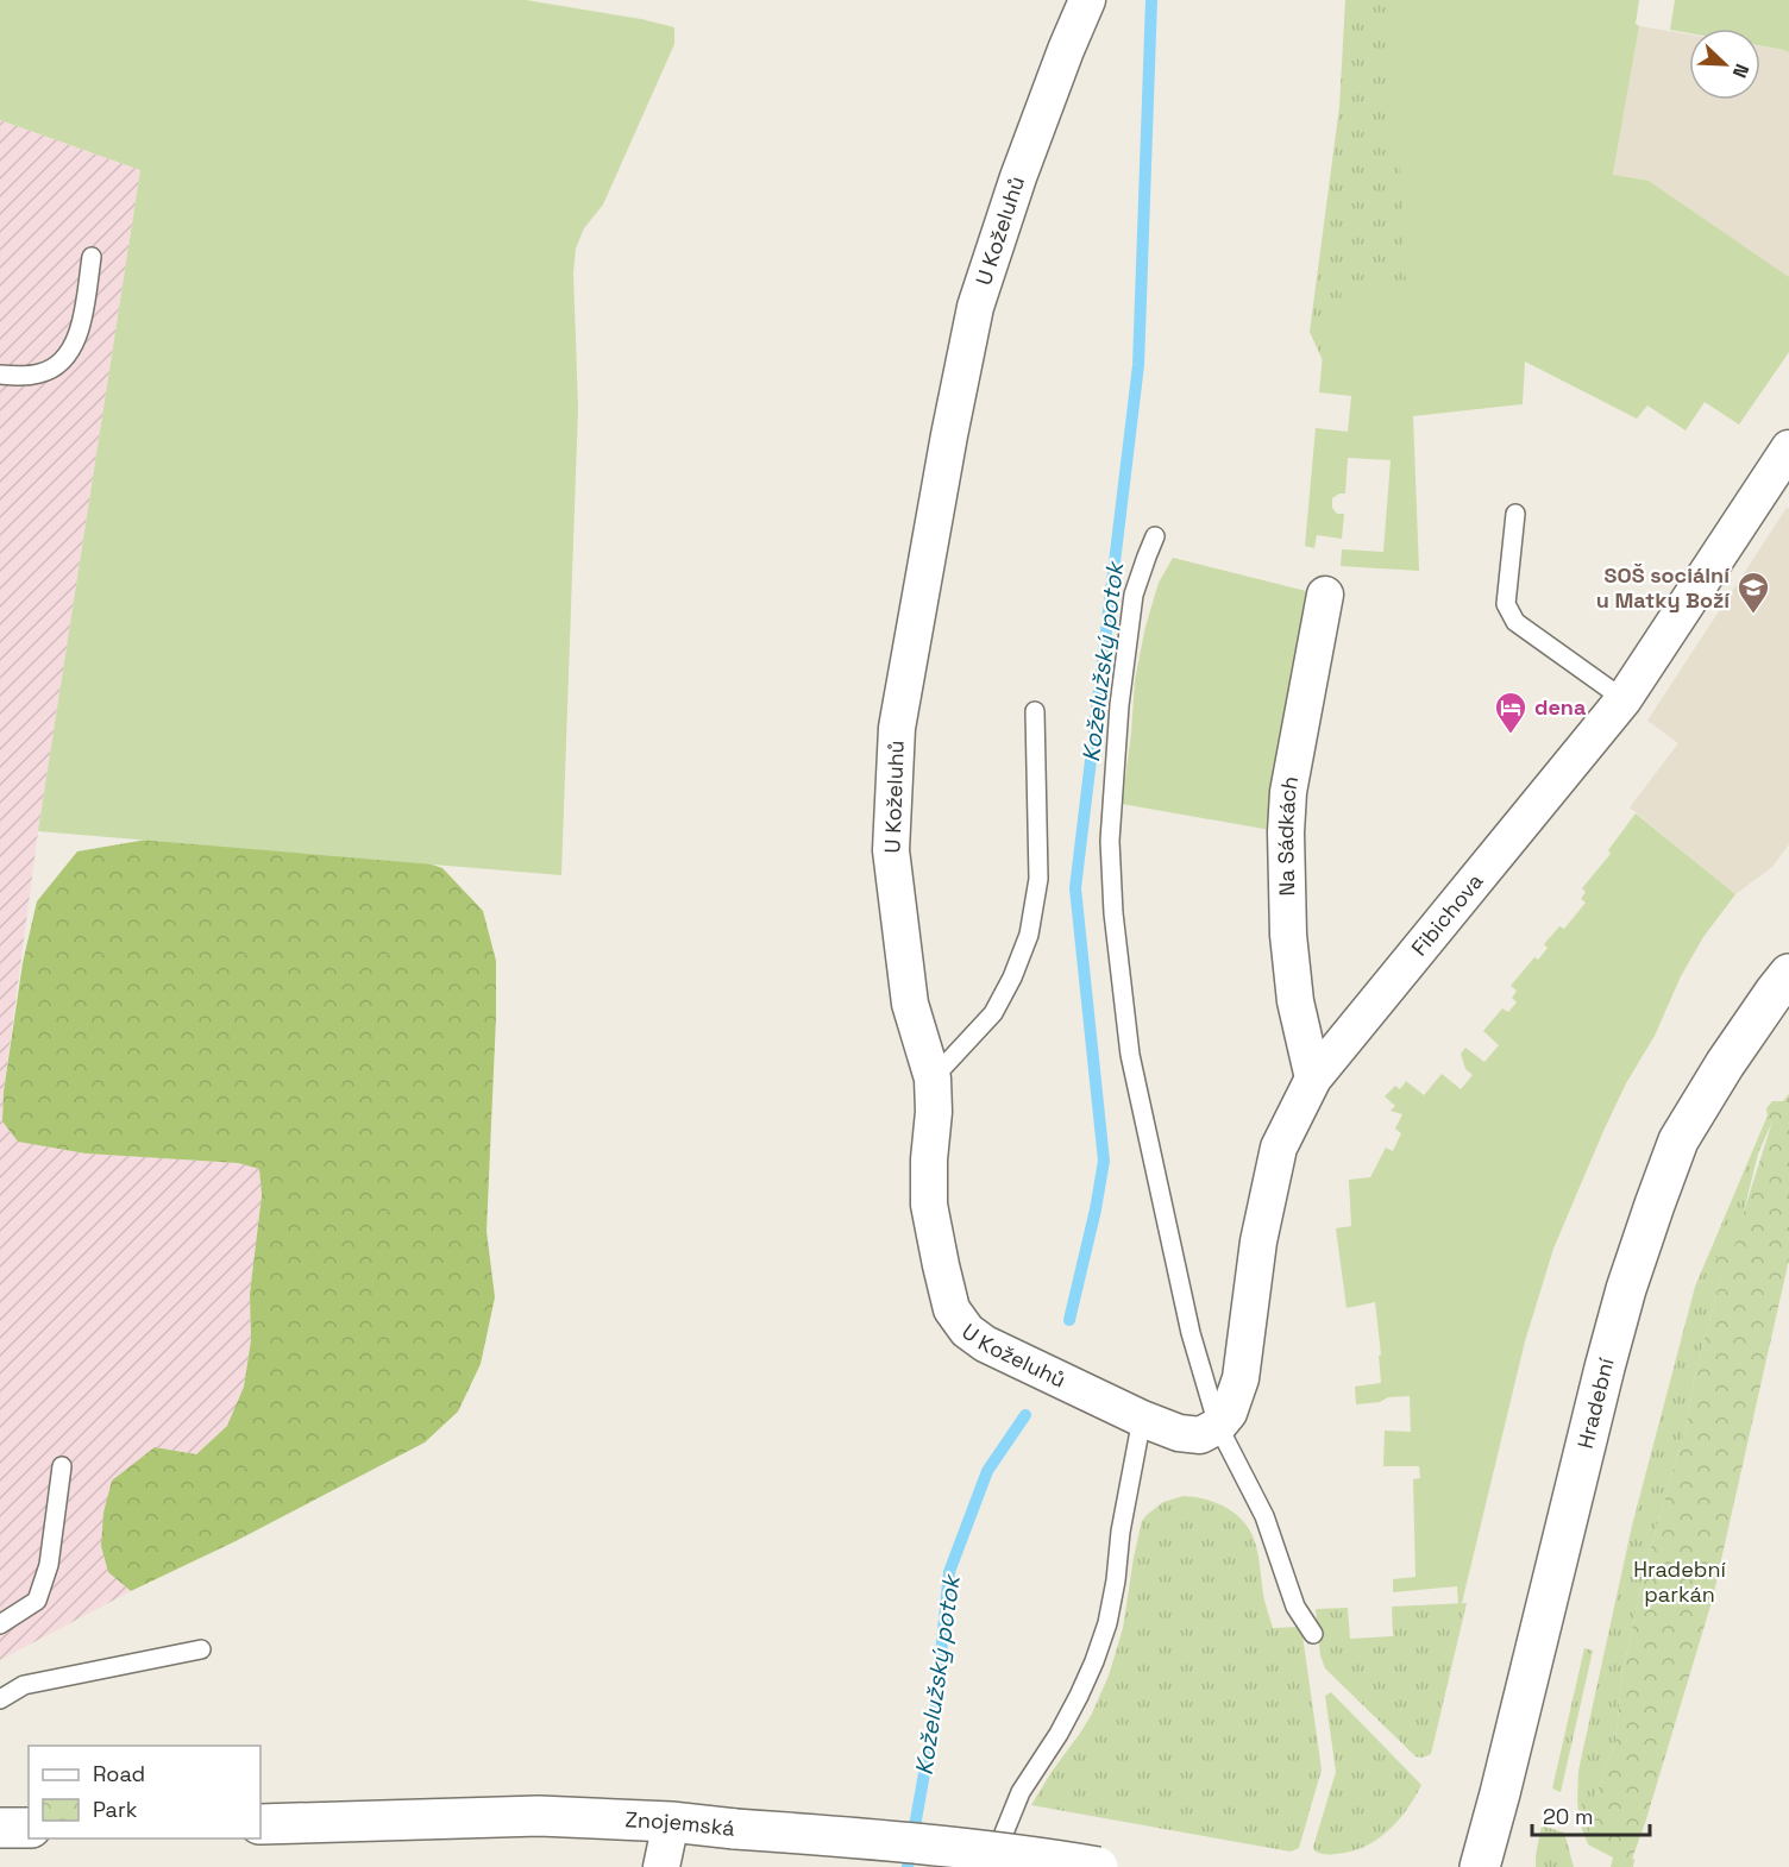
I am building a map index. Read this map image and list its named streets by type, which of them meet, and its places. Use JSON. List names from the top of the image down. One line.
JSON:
{"streets":{"main road":["Hradební","Znojemská"],"street":["U Koželuhů","Na Sádkách","Fibichova"]},"crossings":[["U Koželuhů","Fibichova"],["Na Sádkách","Fibichova"]],"water":["Koželužský potok"],"parks":["Hradební parkán"],"places":{"school or university":["SOŠ sociální u Matky Boží"],"hotel":["dena"]},"legend":["Road","Park"],"scale_bar":"20 m","north":"bottom right"}
